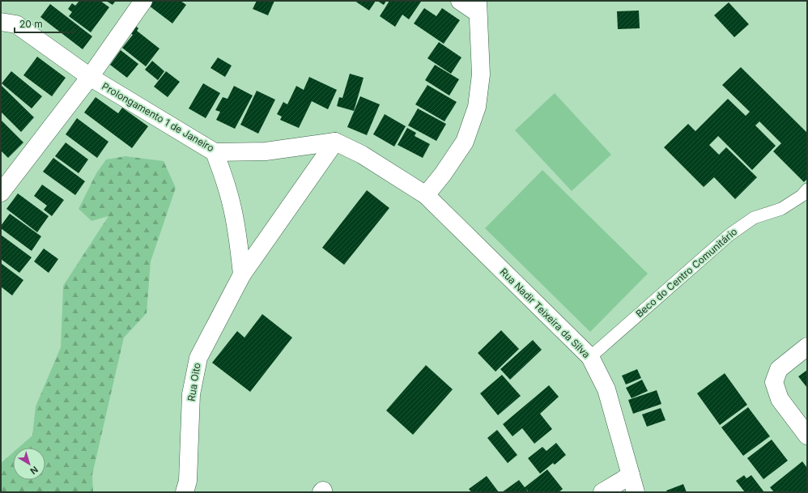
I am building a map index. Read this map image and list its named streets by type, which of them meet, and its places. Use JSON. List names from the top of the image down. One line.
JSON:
{"streets":{"street":["Prolongamento 1 de Janeiro","Rua Nadir Teixeira da Silva","Rua Oito"],"lane":["Beco do Centro Comunitário"]},"crossings":[["Prolongamento 1 de Janeiro","Rua Oito"],["Beco do Centro Comunitário","Rua Nadir Teixeira da Silva"]],"scale_bar":"20 m","north":"bottom right"}
